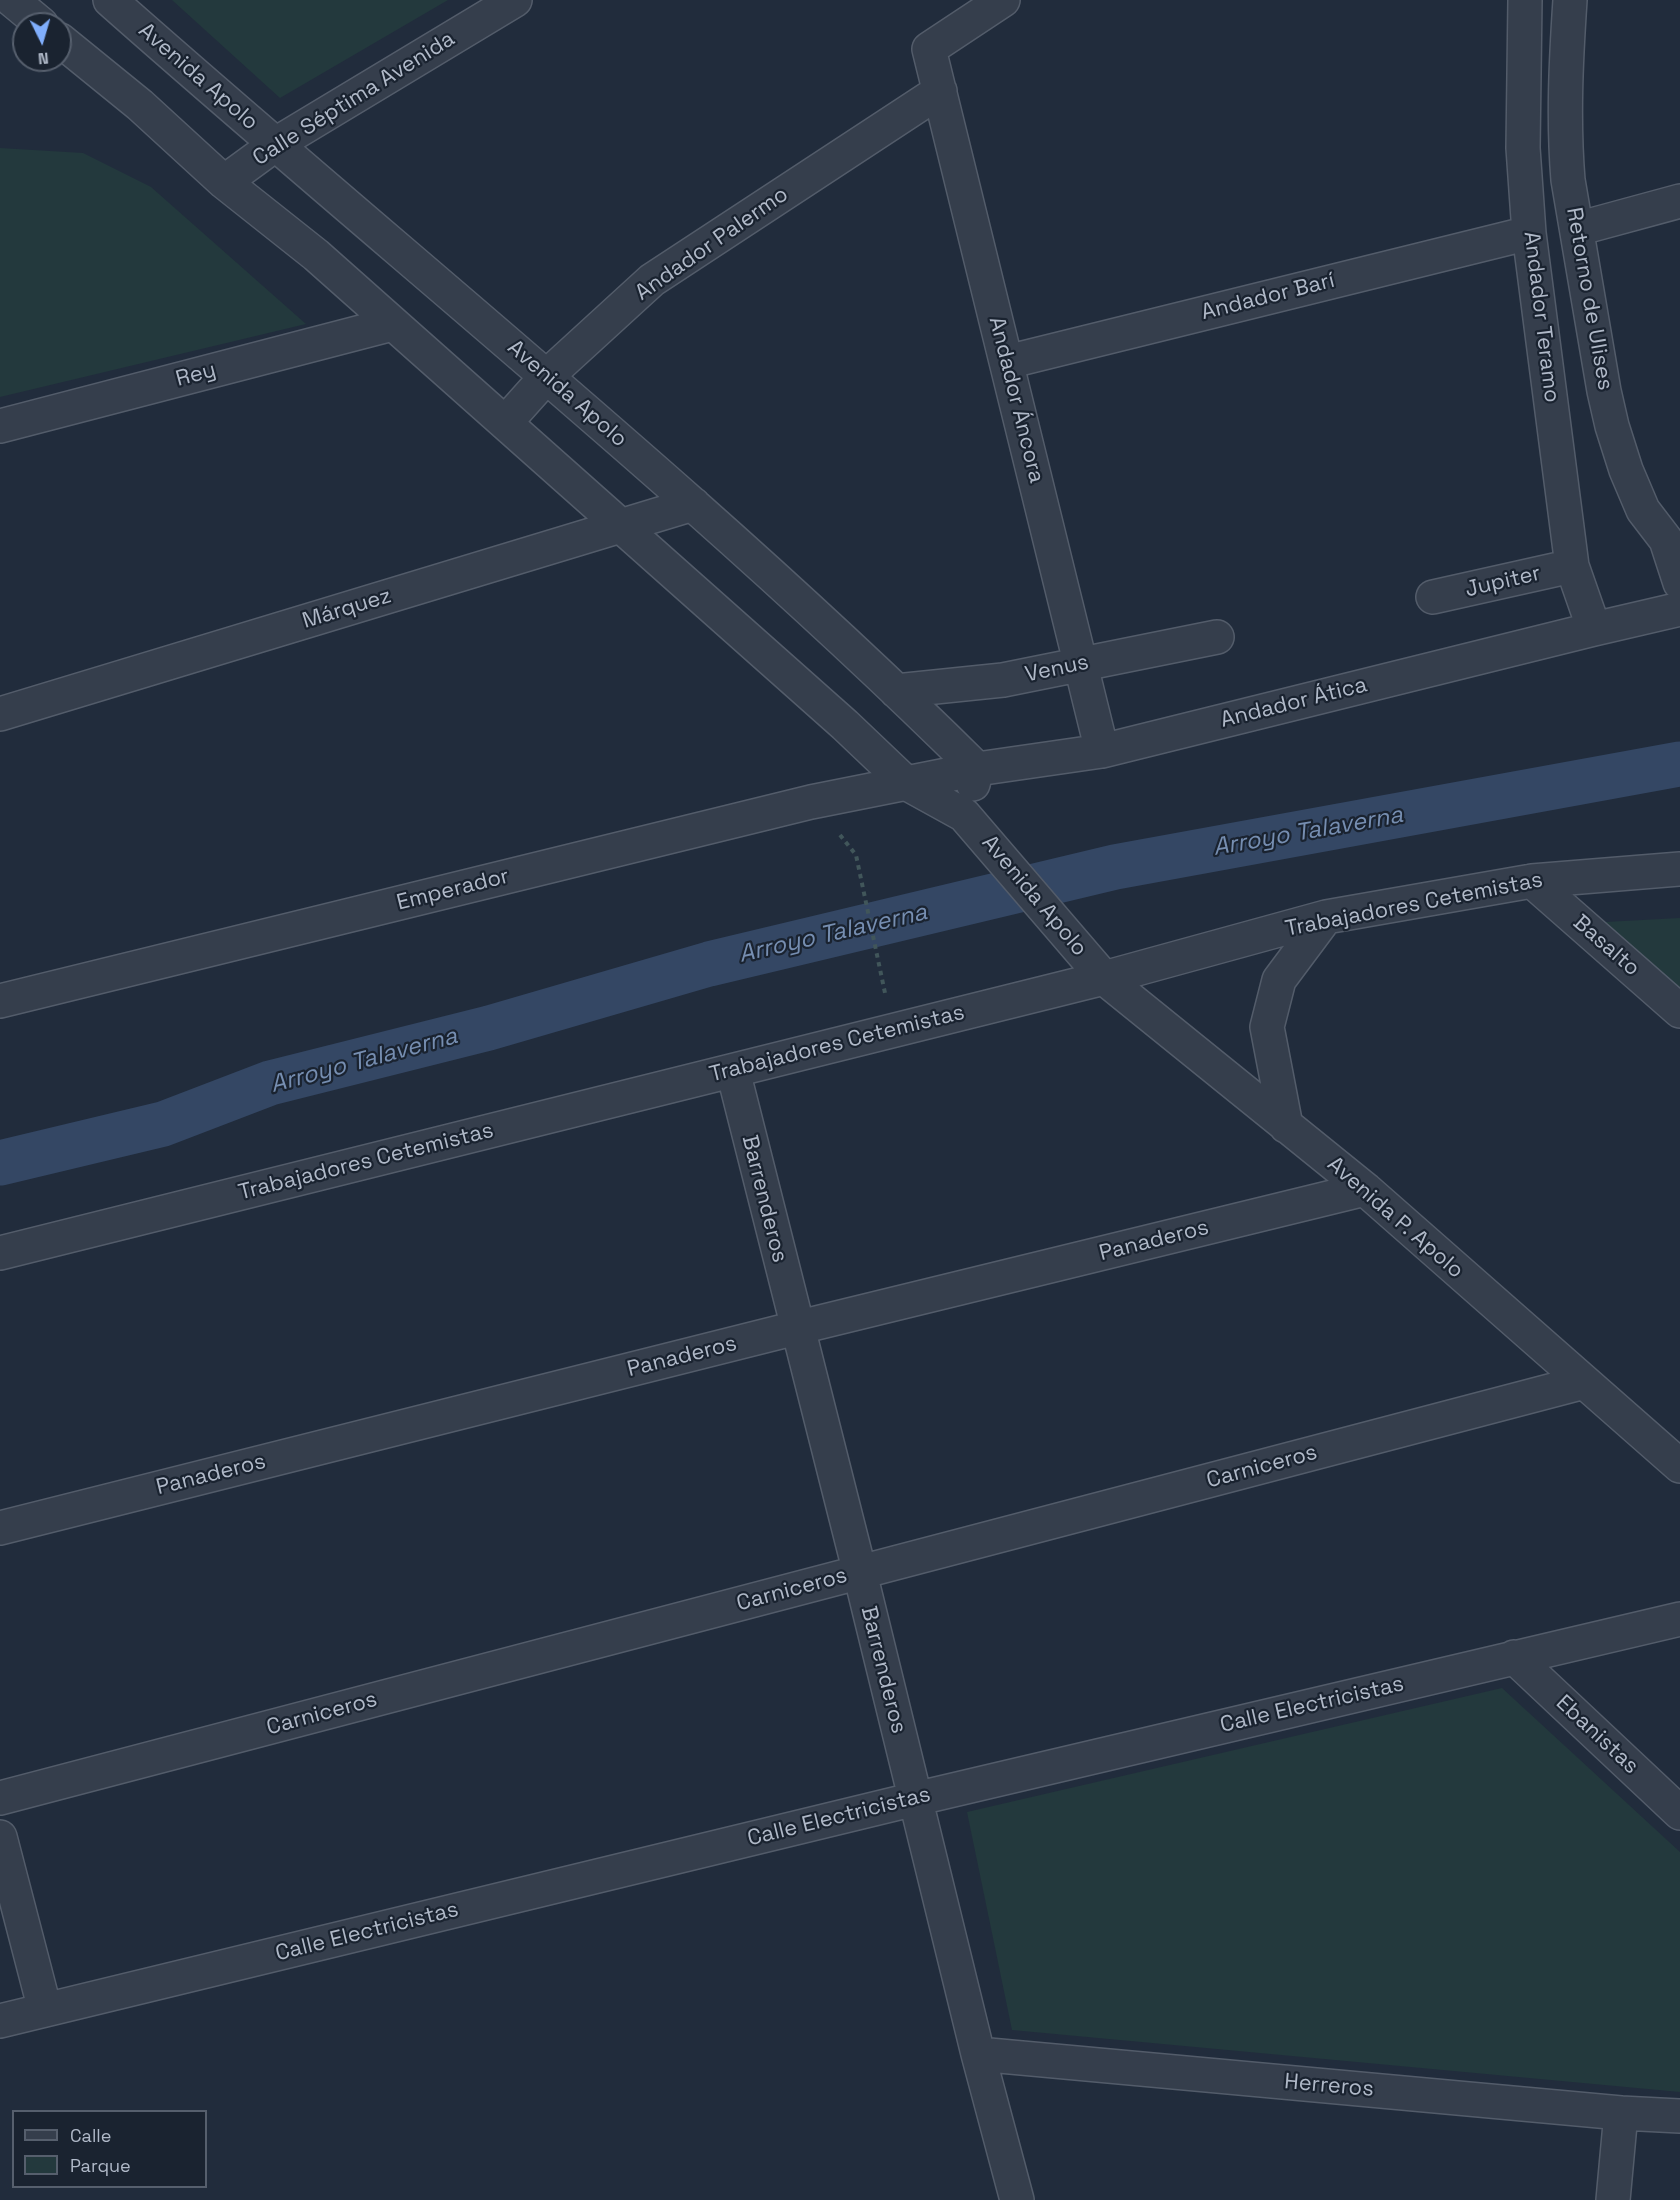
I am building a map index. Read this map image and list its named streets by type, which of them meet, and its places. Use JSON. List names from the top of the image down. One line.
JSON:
{"streets":{"street":["Avenida Apolo","Calle Séptima Avenida","Andador Palermo","Andador Barí","Retorno de Ulises","Andador Teramo","Rey","Andador Áncora","Jupiter","Márquez","Venus","Andador Ática","Emperador","Trabajadores Cetemistas","Basalto","Barrenderos","Avenida P. Apolo","Panaderos","Carniceros","Calle Electricistas","Ebanistas","Herreros"]},"crossings":[["Avenida Apolo","Calle Séptima Avenida"],["Avenida Apolo","Andador Palermo"],["Avenida Apolo","Rey"],["Avenida Apolo","Márquez"],["Avenida Apolo","Venus"],["Avenida Apolo","Andador Ática"],["Avenida Apolo","Emperador"],["Avenida Apolo","Trabajadores Cetemistas"],["Avenida Apolo","Avenida P. Apolo"],["Andador Palermo","Andador Áncora"],["Andador Barí","Andador Teramo"],["Andador Barí","Andador Áncora"],["Andador Teramo","Jupiter"],["Andador Teramo","Andador Ática"],["Andador Áncora","Venus"],["Andador Áncora","Andador Ática"],["Andador Ática","Emperador"],["Trabajadores Cetemistas","Basalto"],["Trabajadores Cetemistas","Barrenderos"],["Trabajadores Cetemistas","Avenida P. Apolo"],["Barrenderos","Panaderos"],["Barrenderos","Carniceros"],["Barrenderos","Calle Electricistas"],["Barrenderos","Herreros"],["Avenida P. Apolo","Panaderos"],["Avenida P. Apolo","Carniceros"],["Calle Electricistas","Ebanistas"]],"water":["Arroyo Talaverna"],"legend":["Calle","Parque"],"north":"bottom"}
